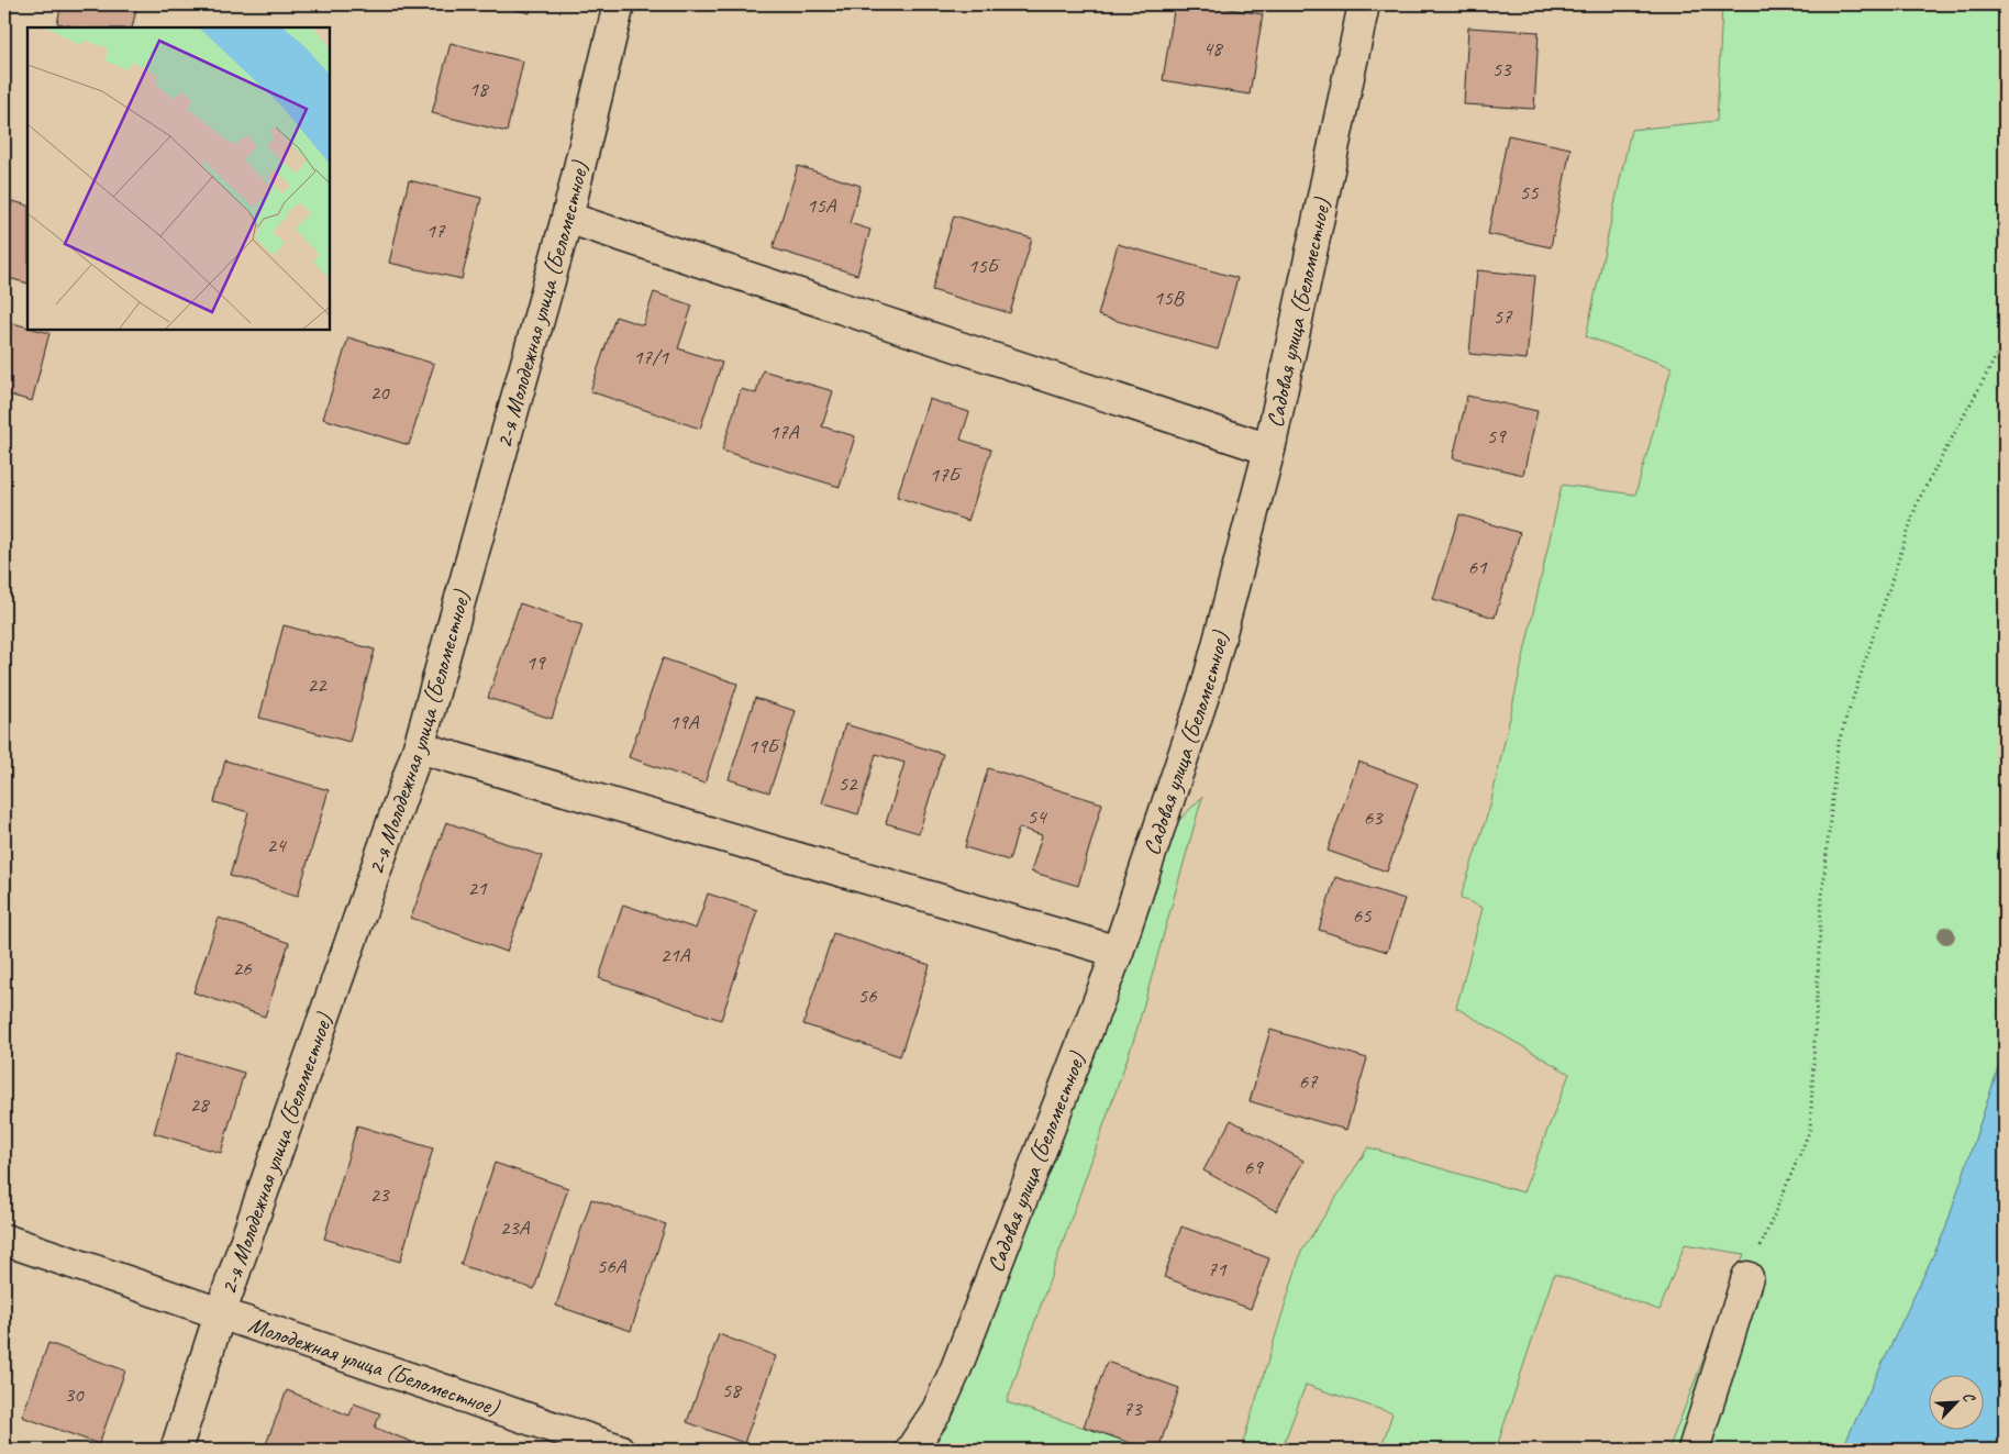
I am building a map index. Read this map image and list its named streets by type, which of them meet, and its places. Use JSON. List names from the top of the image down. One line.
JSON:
{"streets":{"street":["2-я Молодежная улица (Беломестное)","Садовая улица (Беломестное)","Молодежная улица (Беломестное)"]},"crossings":[["2-я Молодежная улица (Беломестное)","Молодежная улица (Беломестное)"]],"house_numbers":["48","53","18","55","15А","17","15Б","15В","57","17/1","20","17А","59","17Б","61","19","22","19А","19Б","52","54","63","24","21","65","21А","26","56","67","28","69","23","23А","56А","71","58","30","73"],"north":"top right"}
